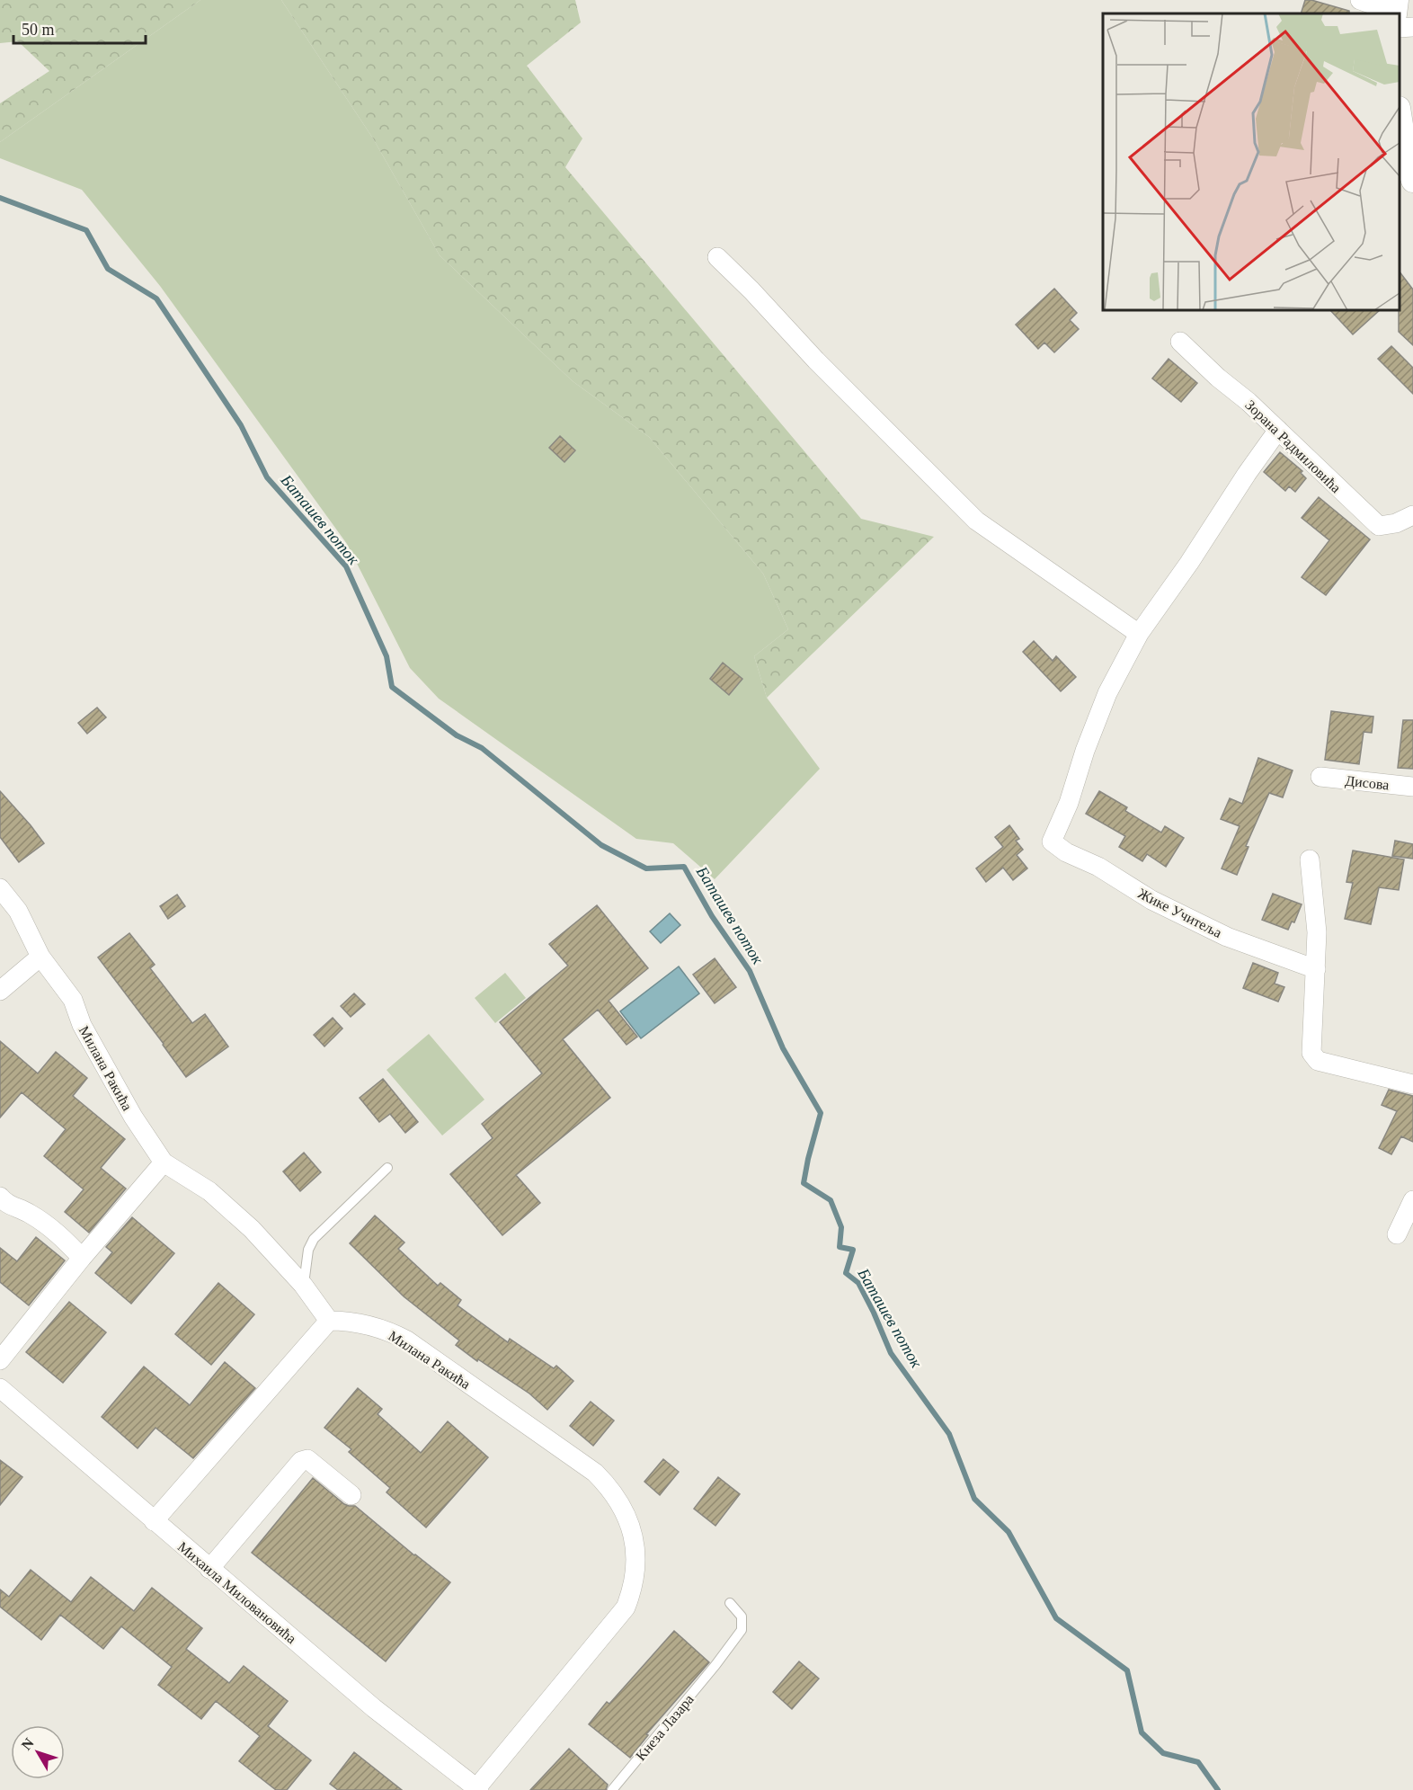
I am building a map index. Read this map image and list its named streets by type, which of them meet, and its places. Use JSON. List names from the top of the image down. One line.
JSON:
{"streets":{"street":["Зорана Радмиловића","Дисова","Жике Учитеља","Милана Ракића","Михаила Миловановића"],"lane":["Кнеза Лазара"]},"crossings":[["Милана Ракића","Михаила Миловановића"]],"water":["Баташев поток"],"scale_bar":"50 m","north":"top left"}
